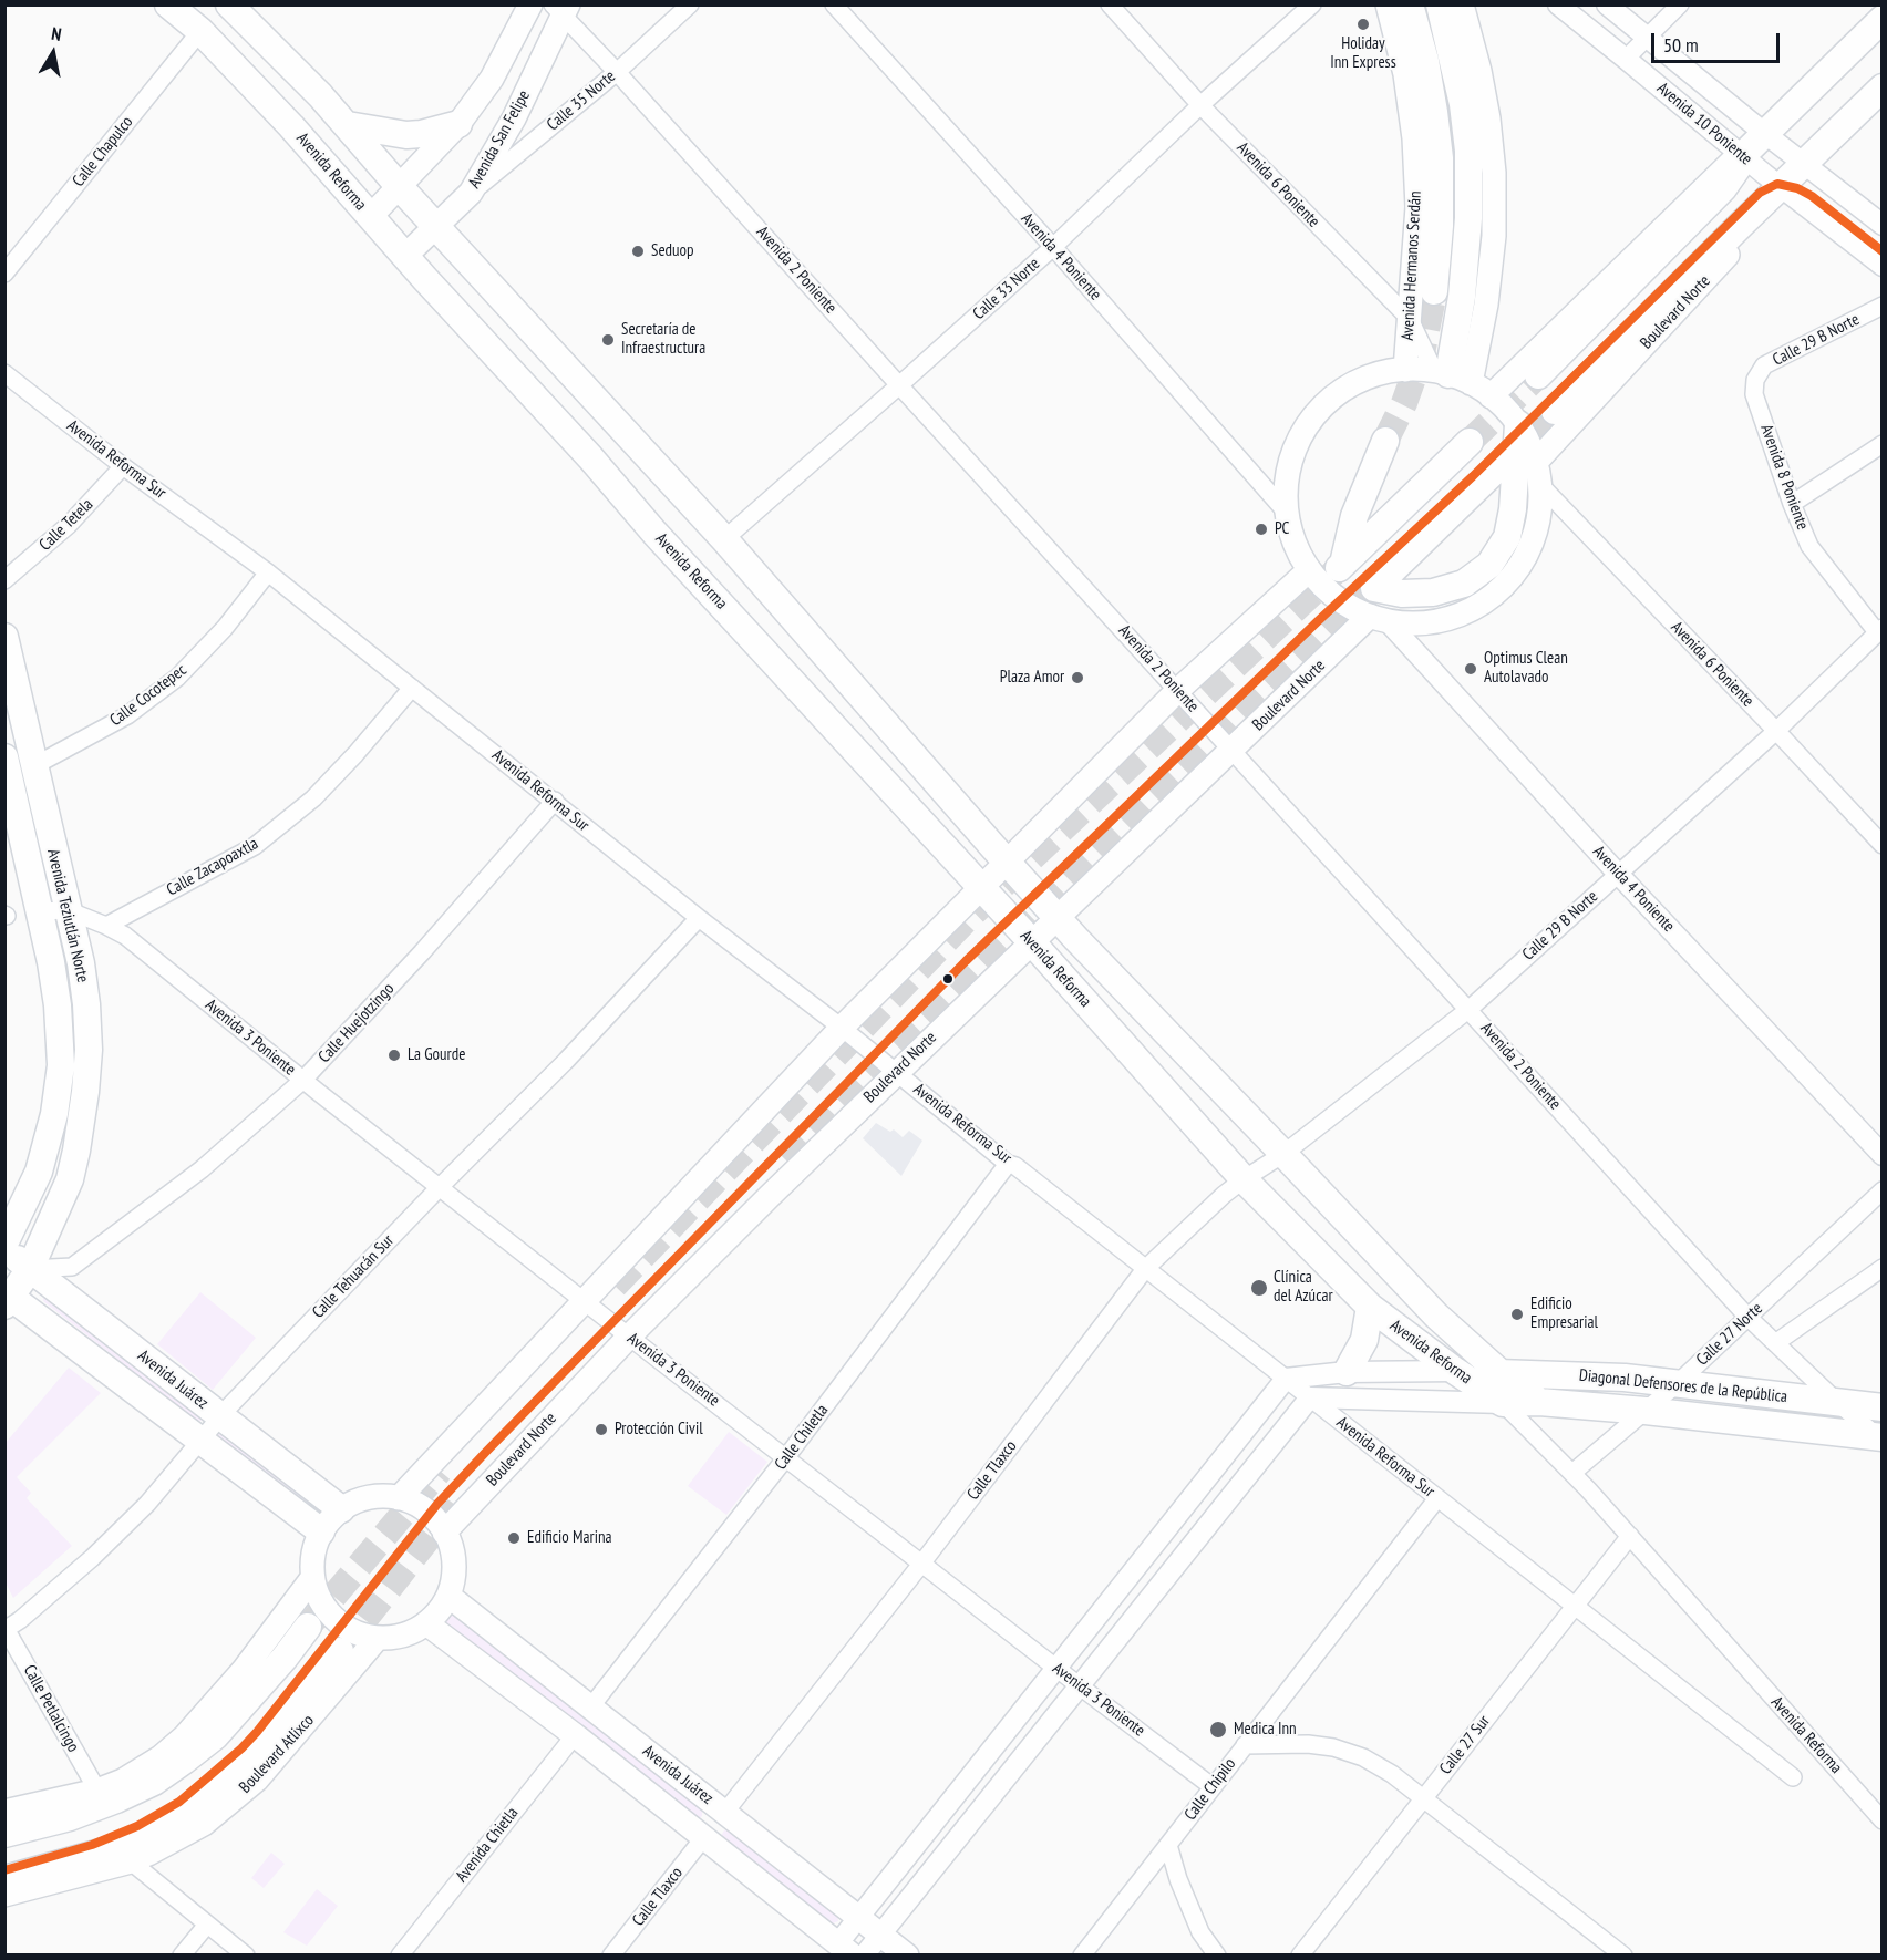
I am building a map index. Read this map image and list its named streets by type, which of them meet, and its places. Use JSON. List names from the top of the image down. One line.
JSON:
{"streets":{"main road":["Avenida San Felipe","Avenida Reforma","Avenida Hermanos Serdán","Boulevard Norte","Avenida Teziutlán Norte","Avenida Juárez","Diagonal Defensores de la República","Boulevard Atlixco"],"street":["Calle 35 Norte","Avenida 10 Poniente","Calle Chapulco","Avenida 6 Poniente","Avenida 4 Poniente","Avenida 2 Poniente","Calle 33 Norte","Calle 29 B Norte","Avenida Reforma Sur","Avenida 8 Poniente","Calle Tetela","Calle Cocotepec","Calle Zacapoaxtla","Calle Huejotzingo","Avenida 3 Poniente","Calle Tehuacán Sur","Calle 27 Norte","Calle Chiletla","Calle Tlaxco","Calle Petlalcingo","Calle 27 Sur","Calle Chipilo","Avenida Chietla"]},"crossings":[["Calle 35 Norte","Avenida San Felipe"],["Calle 35 Norte","Avenida 2 Poniente"],["Avenida 10 Poniente","Boulevard Norte"],["Avenida San Felipe","Avenida Reforma"],["Avenida San Felipe","Avenida 2 Poniente"],["Calle Chapulco","Avenida Reforma"],["Avenida Reforma","Calle 33 Norte"],["Avenida Reforma","Boulevard Norte"],["Avenida Reforma","Calle 29 B Norte"],["Avenida Reforma","Calle 27 Norte"],["Avenida Reforma","Diagonal Defensores de la República"],["Avenida Reforma","Calle Tlaxco"],["Avenida Reforma","Calle 27 Sur"],["Avenida 6 Poniente","Avenida Hermanos Serdán"],["Avenida 6 Poniente","Calle 33 Norte"],["Avenida 6 Poniente","Calle 29 B Norte"],["Avenida 4 Poniente","Calle 33 Norte"],["Avenida 4 Poniente","Boulevard Norte"],["Avenida 4 Poniente","Calle 29 B Norte"],["Avenida 2 Poniente","Calle 33 Norte"],["Avenida 2 Poniente","Boulevard Norte"],["Avenida 2 Poniente","Calle 29 B Norte"],["Avenida 2 Poniente","Calle 27 Norte"],["Avenida 2 Poniente","Diagonal Defensores de la República"],["Boulevard Norte","Avenida Reforma Sur"],["Boulevard Norte","Avenida 3 Poniente"],["Boulevard Norte","Avenida Juárez"],["Boulevard Norte","Boulevard Atlixco"],["Calle 29 B Norte","Avenida 8 Poniente"],["Calle 29 B Norte","Calle Tlaxco"],["Avenida Reforma Sur","Calle Tetela"],["Avenida Reforma Sur","Calle Cocotepec"],["Avenida Reforma Sur","Calle Zacapoaxtla"],["Avenida Reforma Sur","Calle Huejotzingo"],["Avenida Reforma Sur","Calle Tehuacán Sur"],["Avenida Reforma Sur","Diagonal Defensores de la República"],["Avenida Reforma Sur","Calle Chiletla"],["Avenida Reforma Sur","Calle Tlaxco"],["Avenida Reforma Sur","Calle 27 Sur"],["Avenida Reforma Sur","Calle Chipilo"],["Calle Cocotepec","Avenida Teziutlán Norte"],["Calle Zacapoaxtla","Avenida 3 Poniente"],["Avenida Teziutlán Norte","Calle Huejotzingo"],["Avenida Teziutlán Norte","Avenida Juárez"],["Calle Huejotzingo","Avenida 3 Poniente"],["Calle Huejotzingo","Avenida Juárez"],["Avenida 3 Poniente","Calle Tehuacán Sur"],["Avenida 3 Poniente","Calle Chiletla"],["Avenida 3 Poniente","Calle Tlaxco"],["Avenida 3 Poniente","Calle Chipilo"],["Calle Tehuacán Sur","Avenida Juárez"],["Calle Tehuacán Sur","Calle Petlalcingo"],["Calle 27 Norte","Diagonal Defensores de la República"],["Avenida Juárez","Calle Chiletla"],["Avenida Juárez","Calle Tlaxco"],["Avenida Juárez","Boulevard Atlixco"],["Avenida Juárez","Avenida Chietla"]],"places":["Holiday Inn Express","Seduop","Secretaría de Infraestructura","PC","Optimus Clean Autolavado","Plaza Amor","La Gourde","Clínica del Azúcar","Edificio Empresarial","Protección Civil","Edificio Marina","Medica Inn"],"scale_bar":"50 m","north":"top"}
